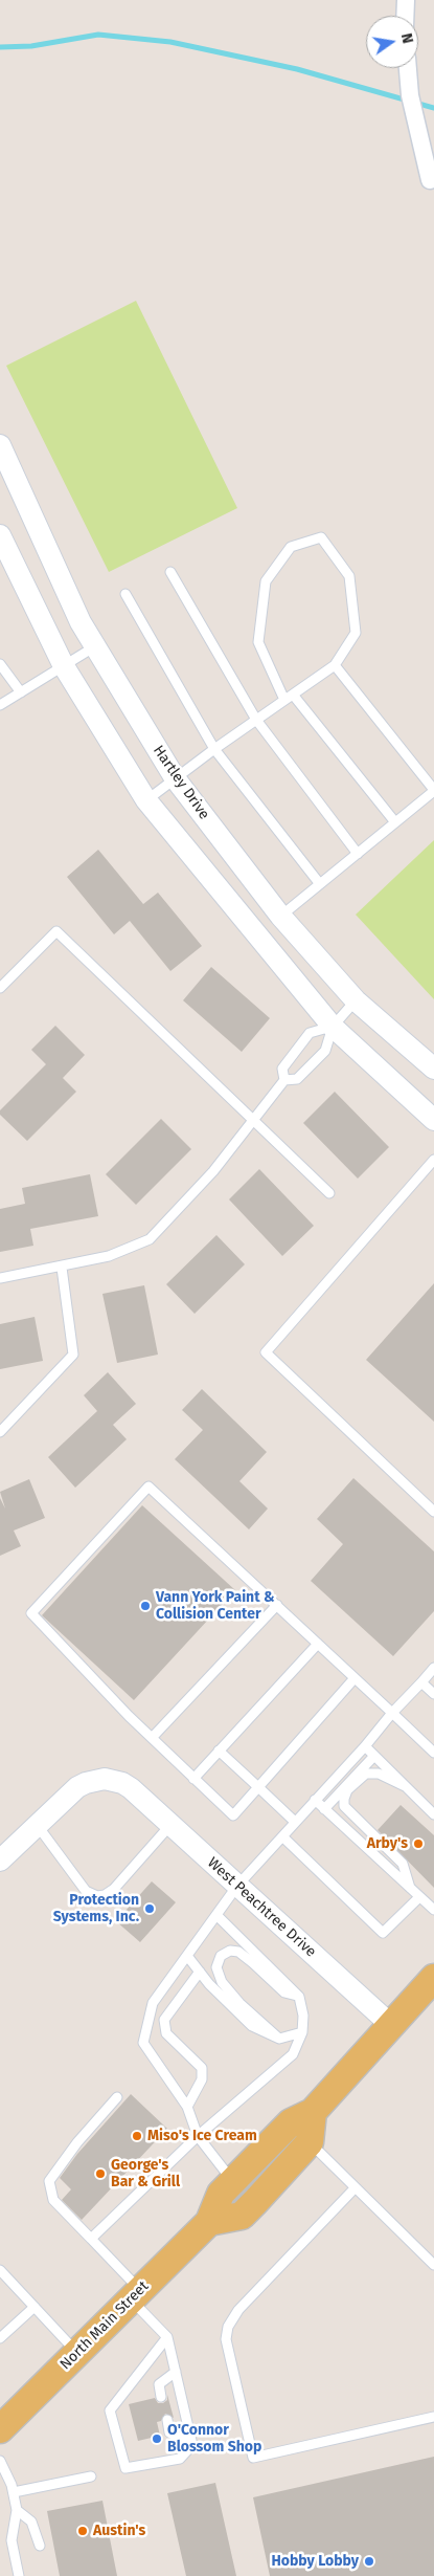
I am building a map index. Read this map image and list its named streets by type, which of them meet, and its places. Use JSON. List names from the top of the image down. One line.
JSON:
{"streets":{"main road":["North Main Street"],"street":["Hartley Drive","West Peachtree Drive"]},"crossings":[["West Peachtree Drive","North Main Street"]],"places":["Vann York Paint & Collision Center","Arby's","Protection Systems, Inc.","Miso's Ice Cream","George's Bar & Grill","O'Connor Blossom Shop","Austin's","Hobby Lobby"],"north":"right"}
